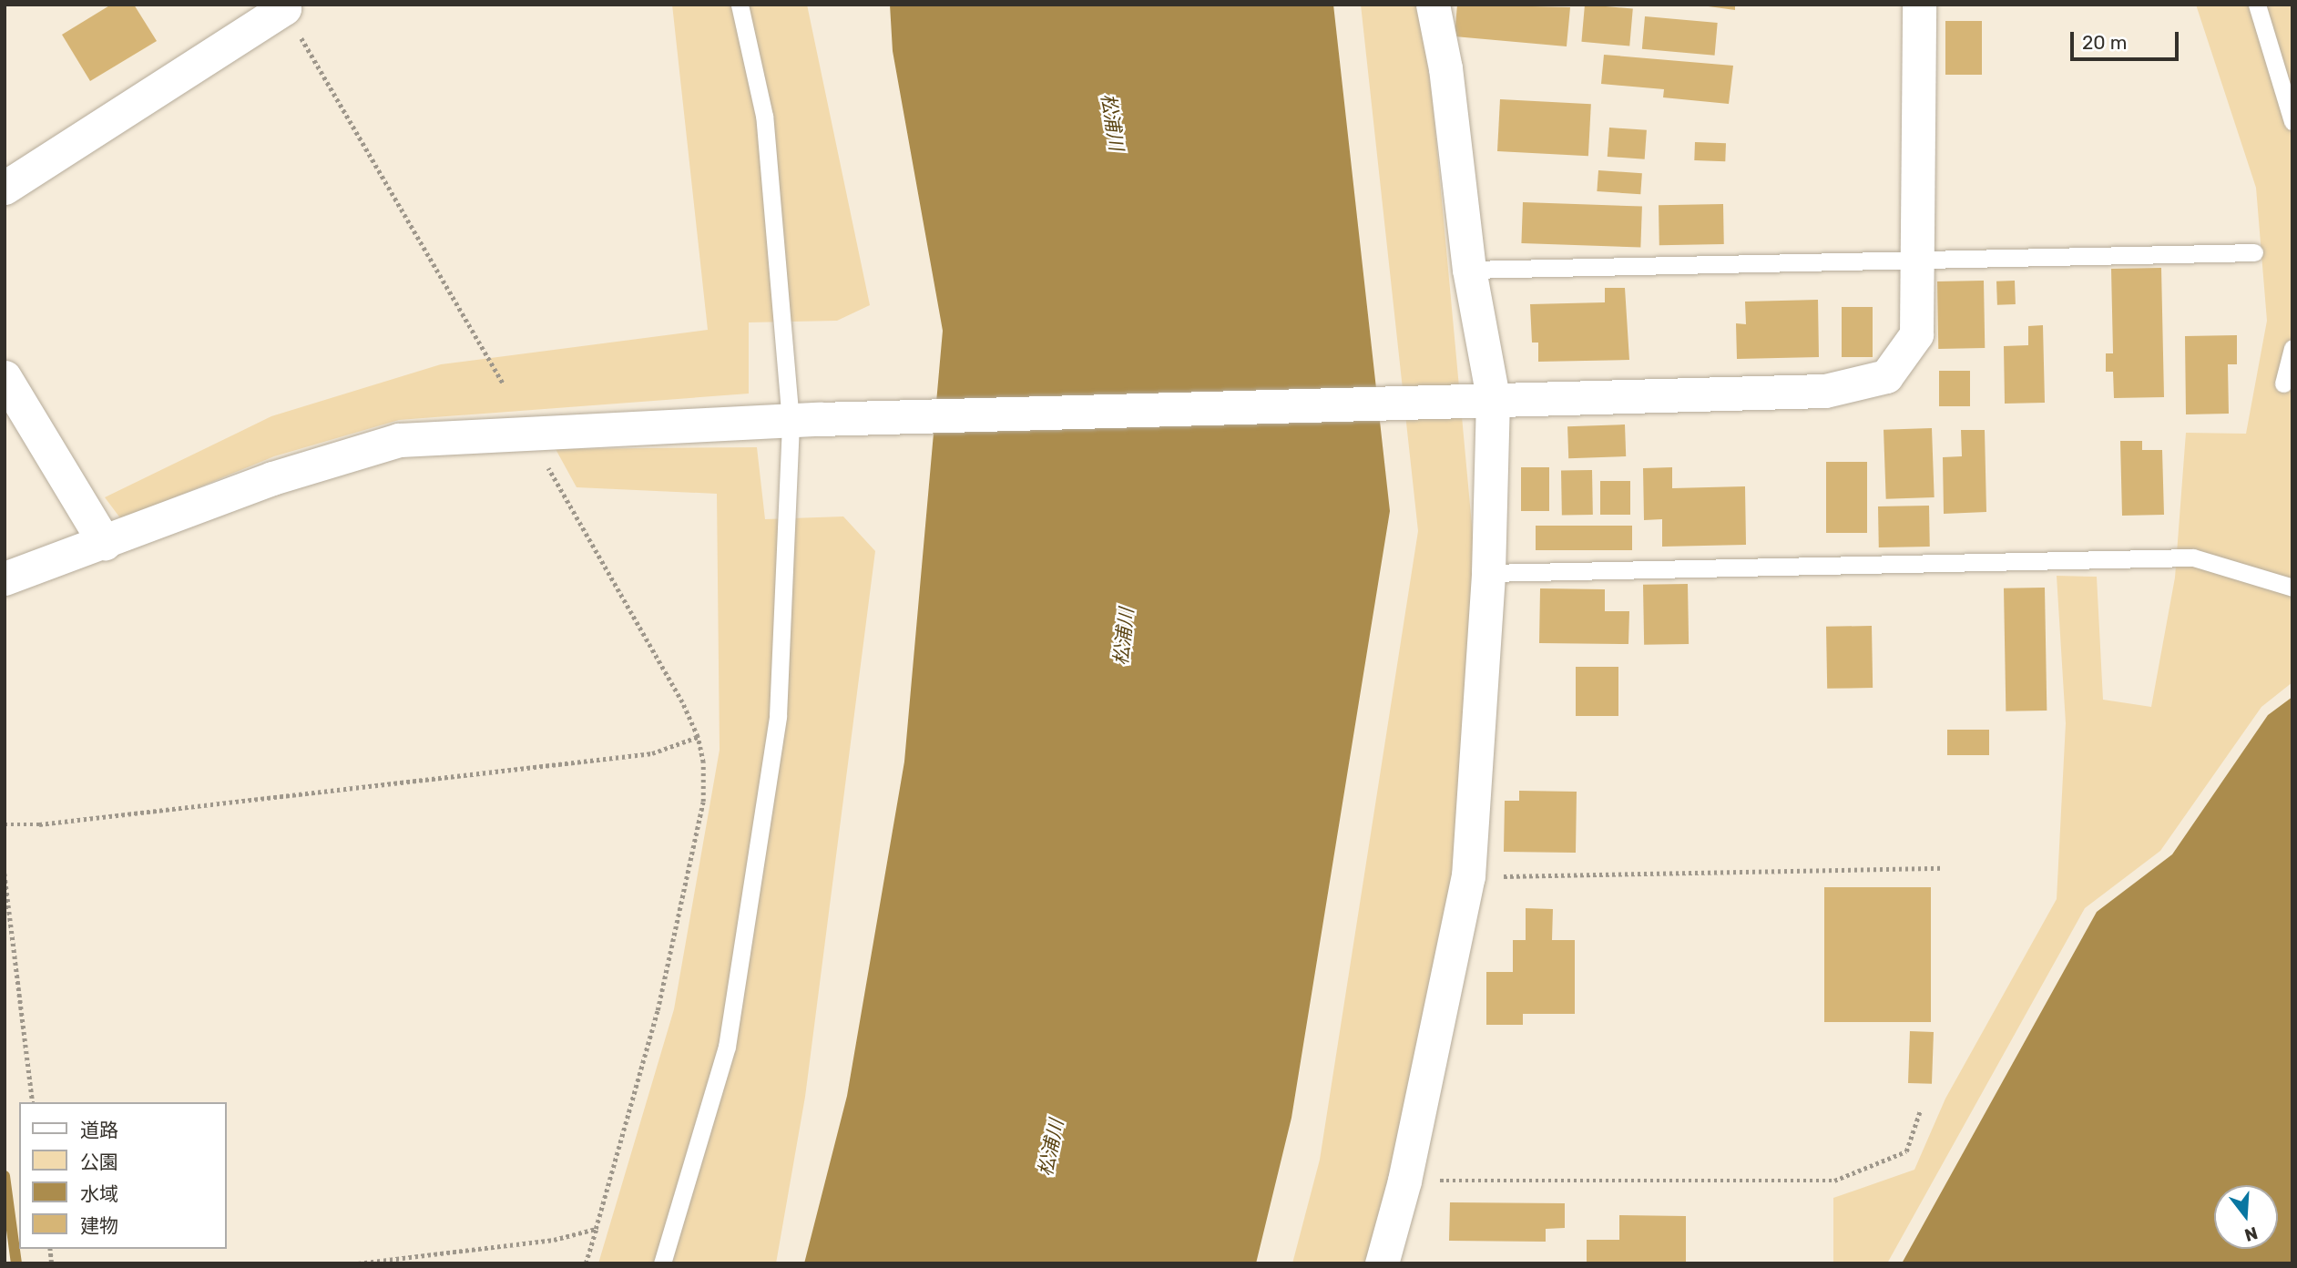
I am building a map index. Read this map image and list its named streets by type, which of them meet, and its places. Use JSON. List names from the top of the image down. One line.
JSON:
{"water":["松浦川"],"legend":["道路","公園","水域","建物"],"scale_bar":"20 m","north":"bottom"}
